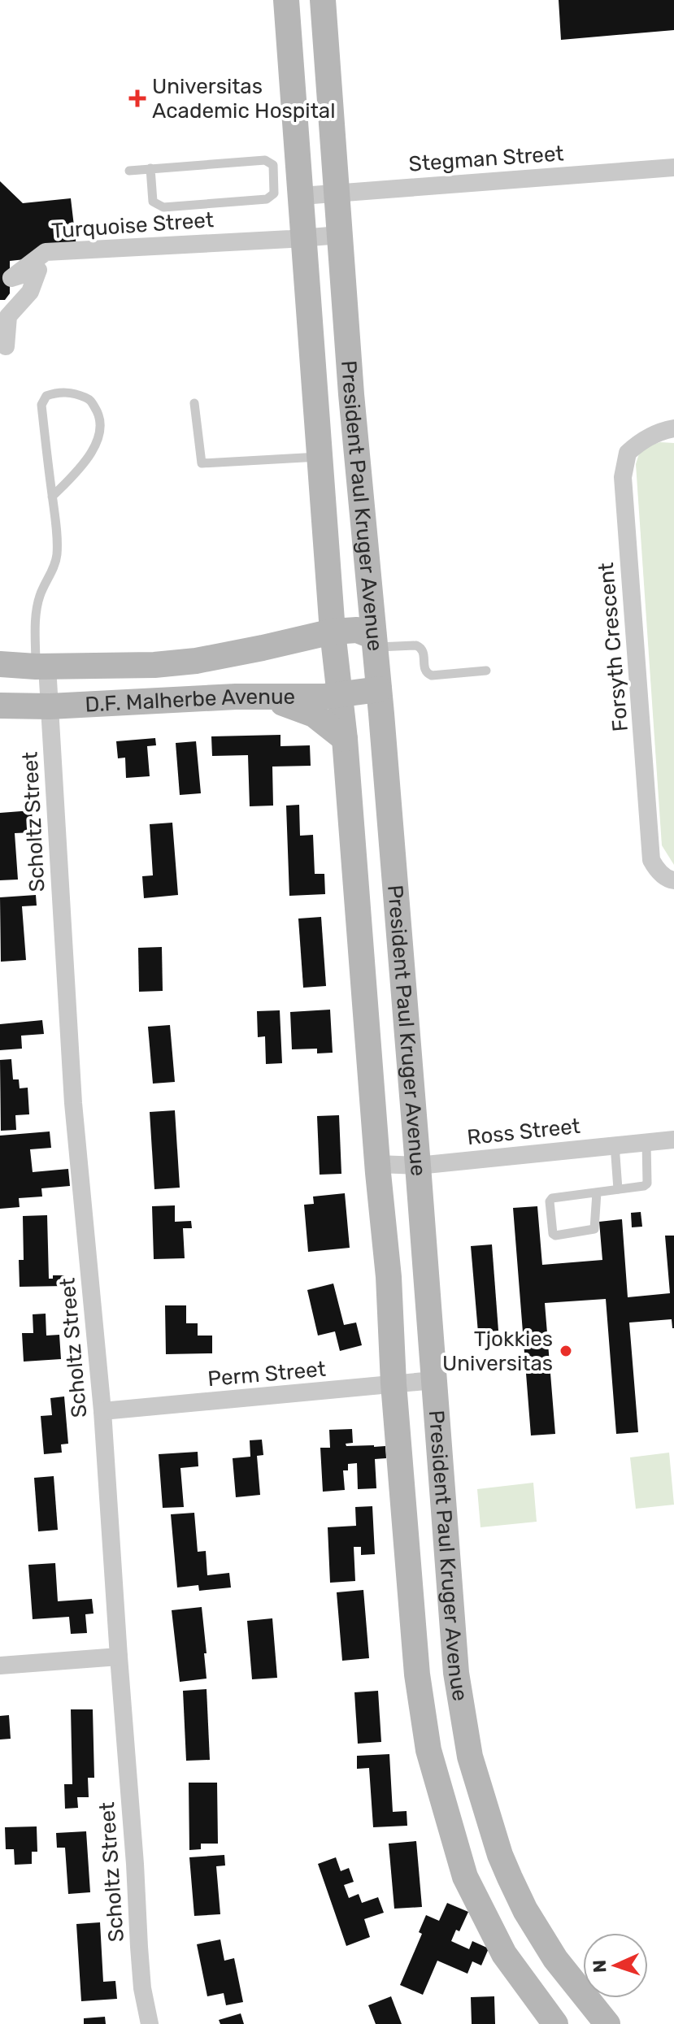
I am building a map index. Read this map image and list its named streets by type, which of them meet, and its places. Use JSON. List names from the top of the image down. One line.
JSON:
{"streets":{"street":["Stegman Street","Turquoise Street","President Paul Kruger Avenue","Forsyth Crescent","D.F. Malherbe Avenue","Scholtz Street","Ross Street","Perm Street"]},"crossings":[["Stegman Street","President Paul Kruger Avenue"],["Turquoise Street","President Paul Kruger Avenue"],["President Paul Kruger Avenue","D.F. Malherbe Avenue"],["President Paul Kruger Avenue","Ross Street"],["President Paul Kruger Avenue","Perm Street"],["D.F. Malherbe Avenue","Scholtz Street"],["Scholtz Street","Perm Street"]],"places":{"health":["Universitas Academic Hospital"],"other":["Tjokkies Universitas"]},"north":"left"}
